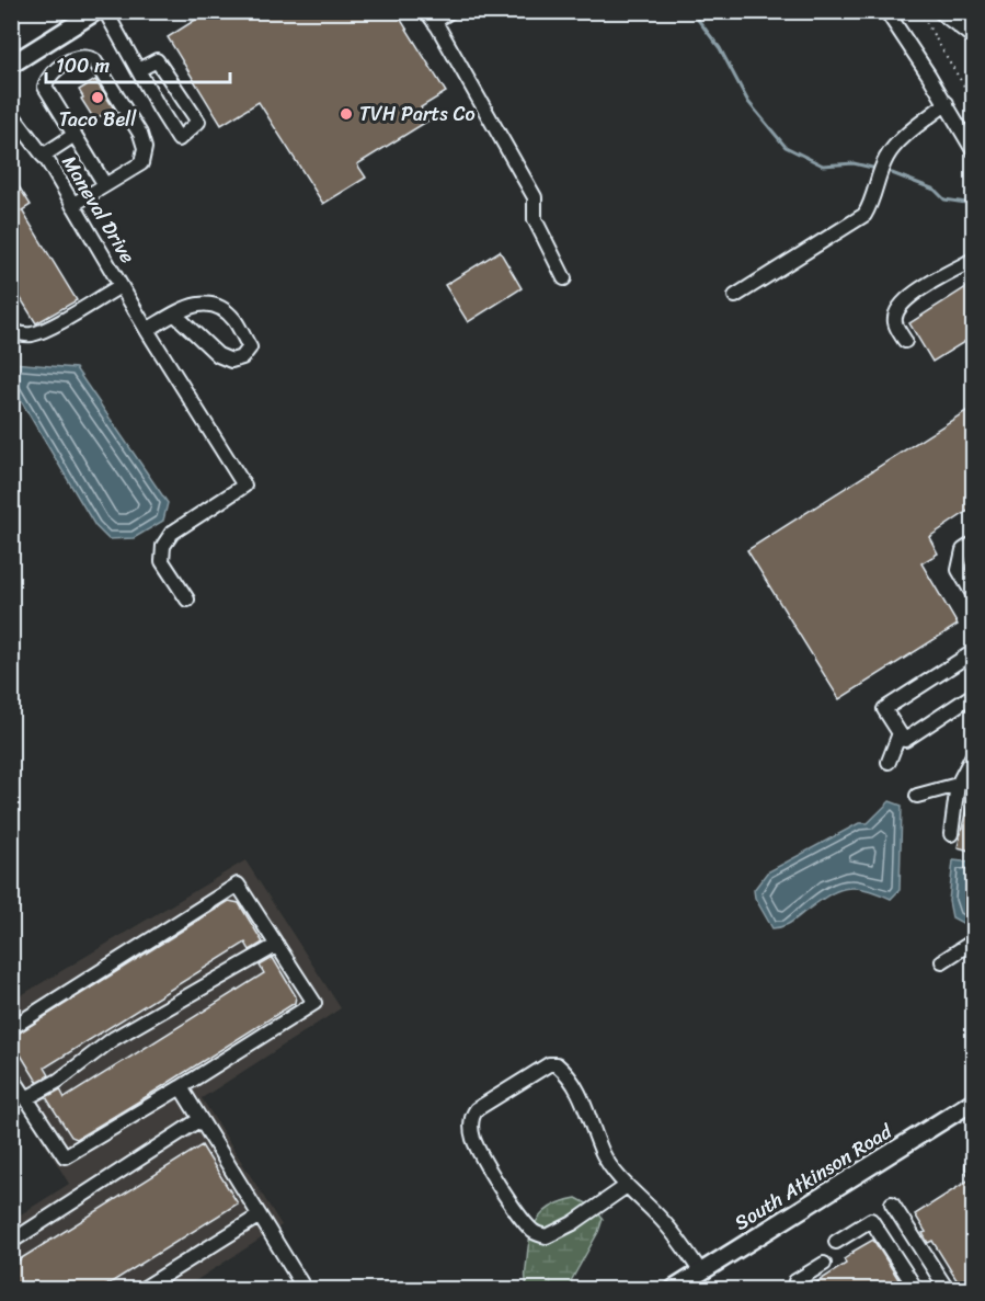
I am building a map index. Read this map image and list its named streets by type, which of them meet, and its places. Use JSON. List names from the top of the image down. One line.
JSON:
{"streets":{"main road":["South Atkinson Road"],"street":["Maneval Drive"]},"places":["Taco Bell","TVH Parts Co"],"scale_bar":"100 m"}
